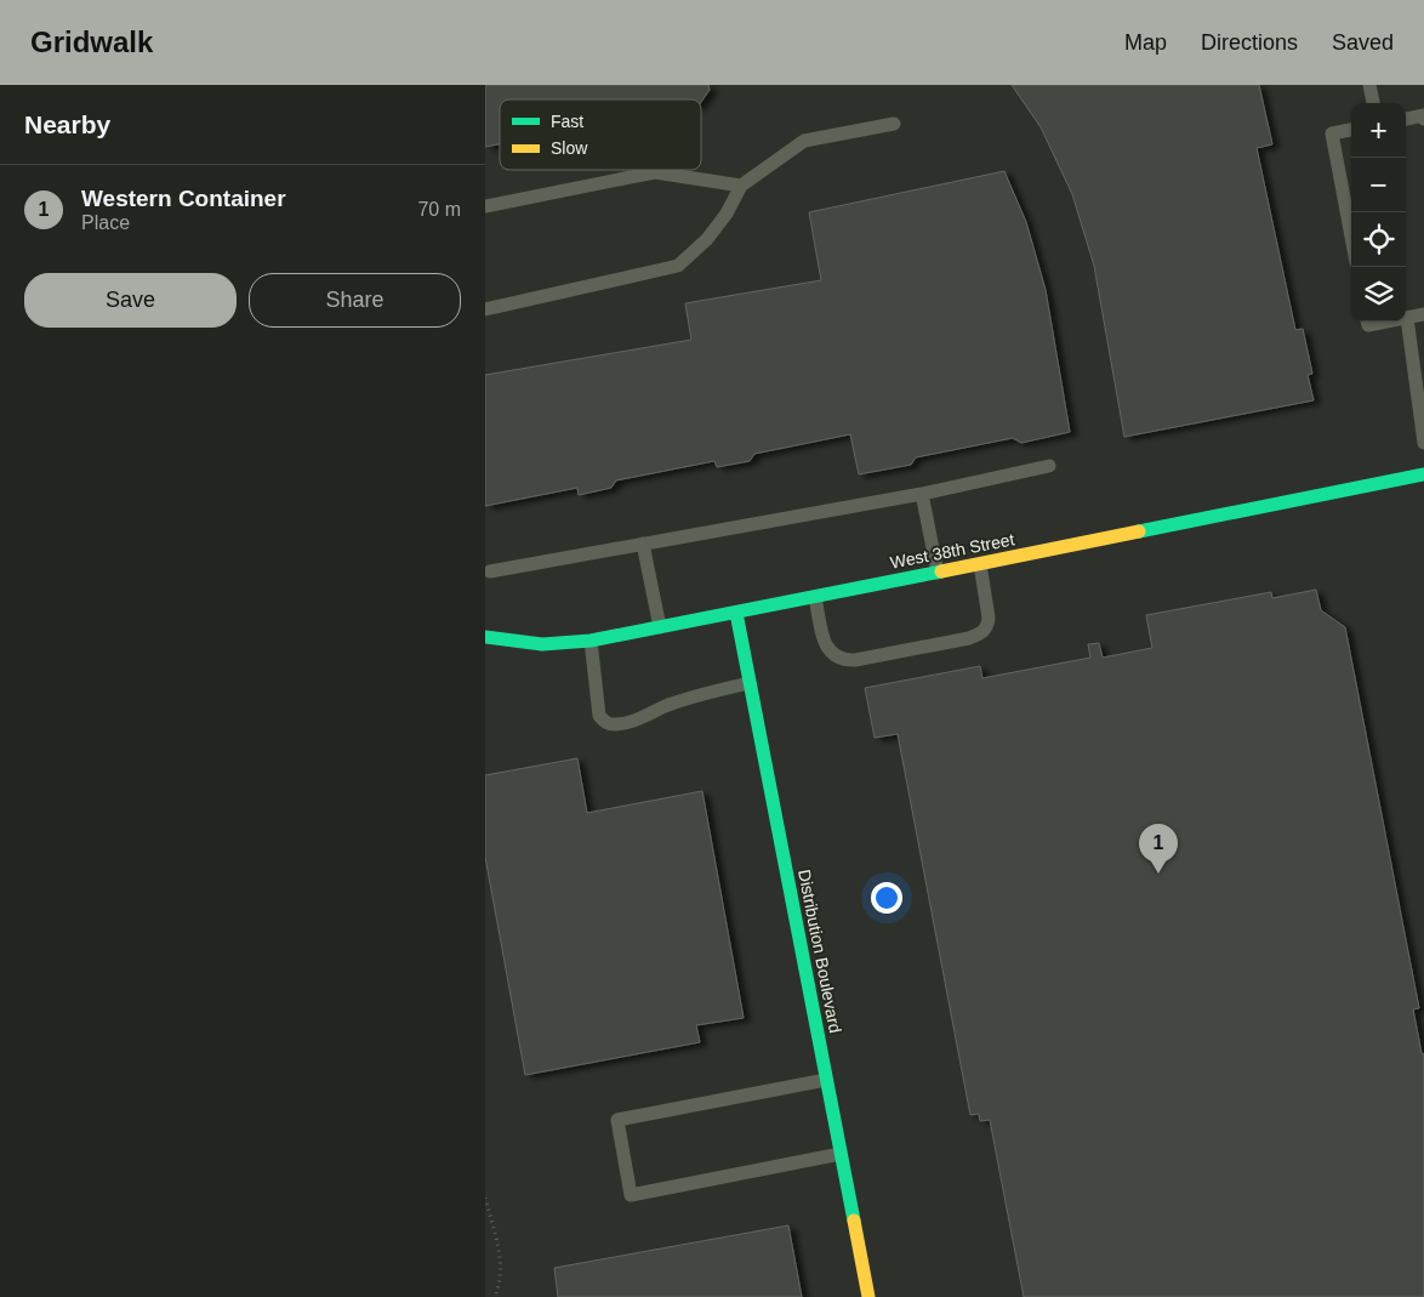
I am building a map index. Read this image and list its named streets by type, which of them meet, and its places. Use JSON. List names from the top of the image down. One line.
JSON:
{"streets":{"street":["West 38th Street","Distribution Boulevard"]},"crossings":[["West 38th Street","Distribution Boulevard"]],"legend":["Fast","Slow"],"page":{"header":"Gridwalk","nav":["Map","Directions","Saved"],"heading":"Nearby","map_buttons":["+","−"],"list":[{"mark":"1","name":"Western Container","note":"Place","value":"70 m"}],"buttons":["Save","Share"],"pins":"1"}}
